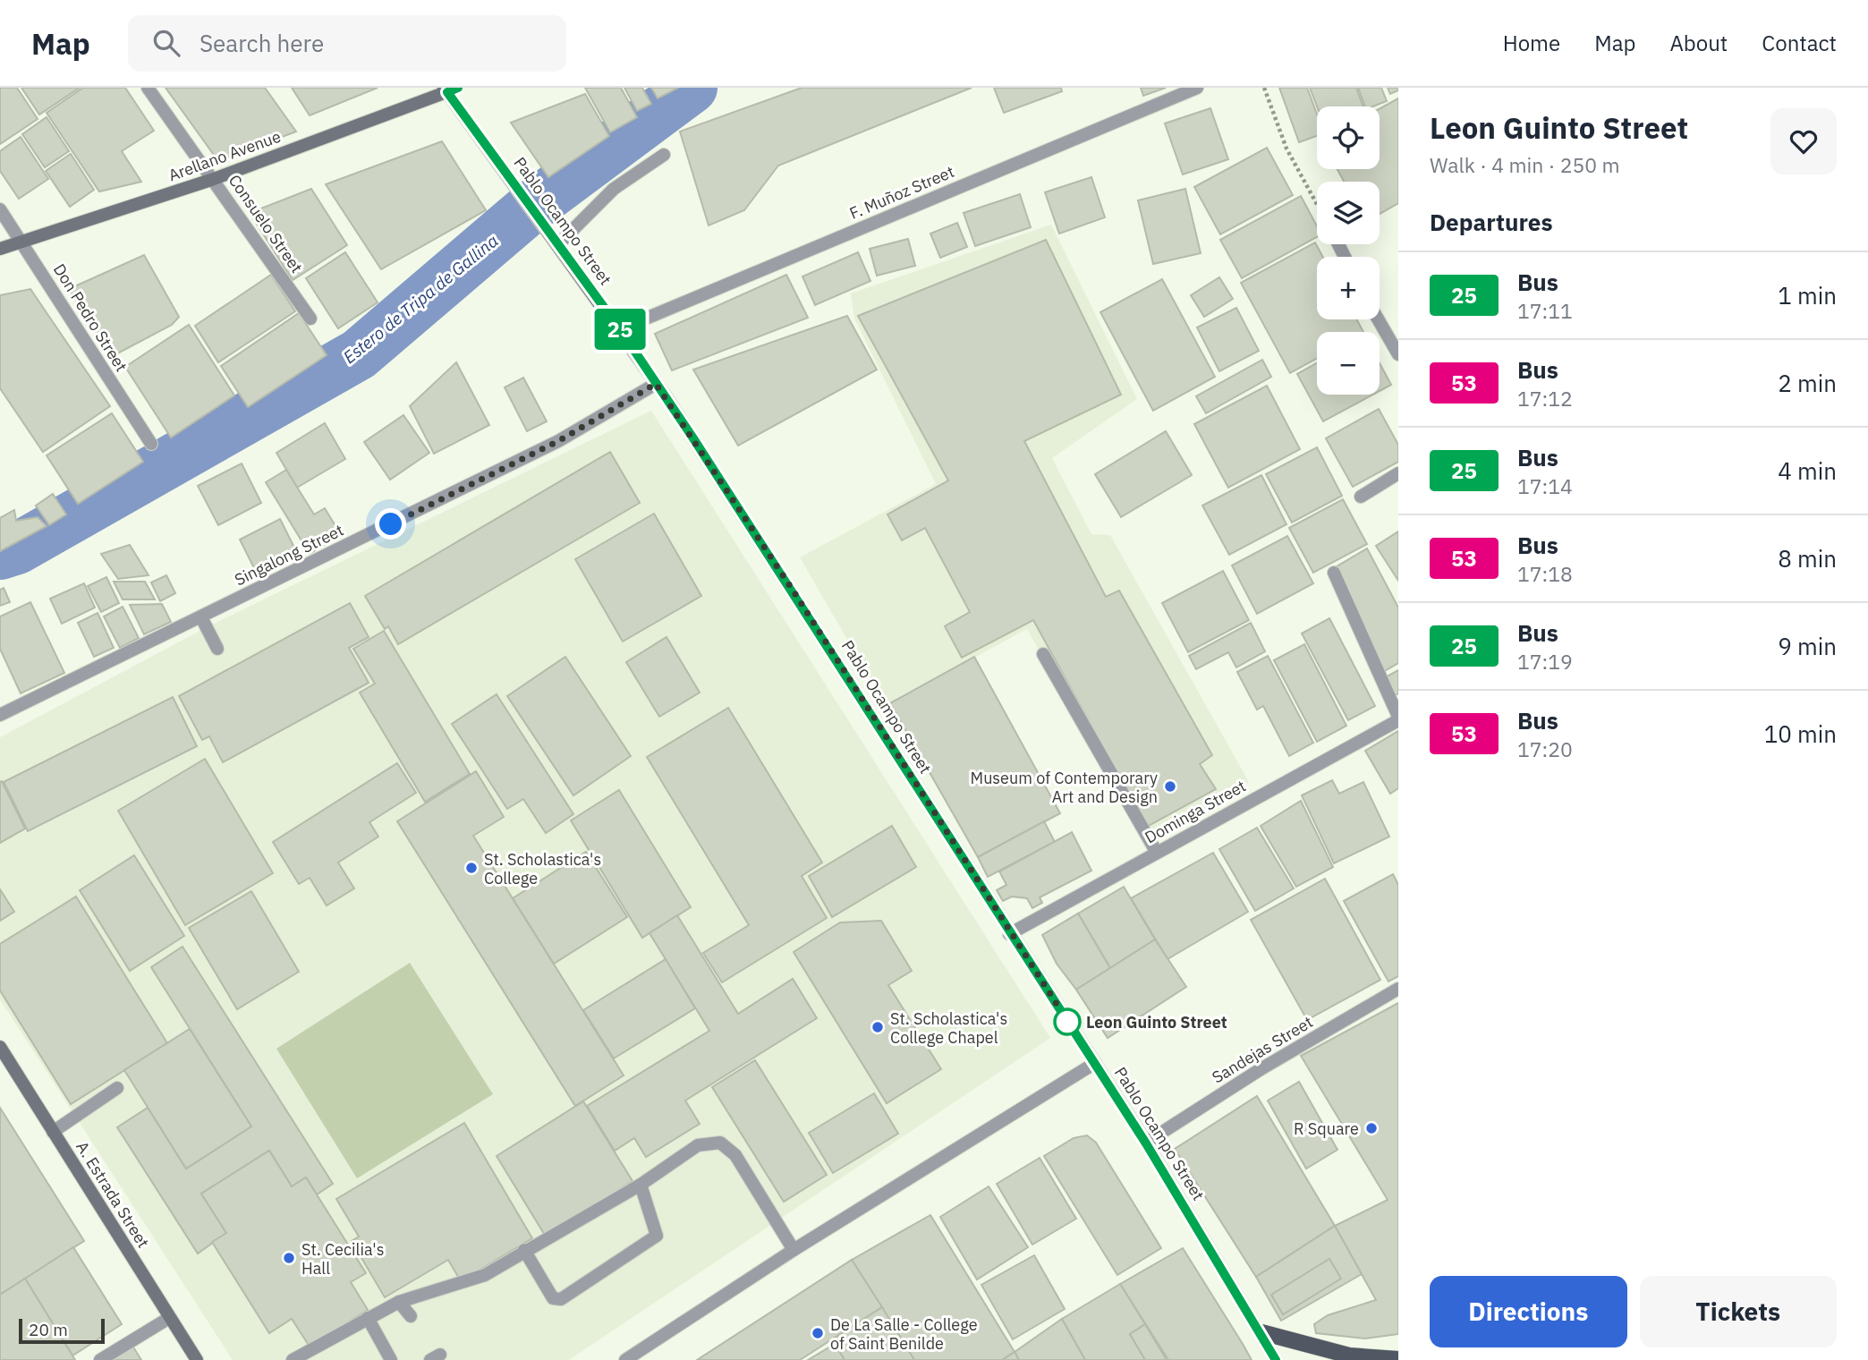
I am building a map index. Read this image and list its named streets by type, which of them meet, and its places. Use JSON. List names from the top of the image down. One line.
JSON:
{"streets":{"main road":["Arellano Avenue","Pablo Ocampo Street","A. Estrada Street"],"street":["F. Muñoz Street","Consuelo Street","Don Pedro Street","Singalong Street","Dominga Street","Sandejas Street"]},"crossings":[["Arellano Avenue","Pablo Ocampo Street"],["Arellano Avenue","Consuelo Street"],["Arellano Avenue","Don Pedro Street"],["F. Muñoz Street","Pablo Ocampo Street"],["Pablo Ocampo Street","Singalong Street"],["Pablo Ocampo Street","Dominga Street"],["Pablo Ocampo Street","Sandejas Street"]],"water":["Estero de Tripa de Gallina"],"places":["Museum of Contemporary Art and Design","St. Scholastica's College","Leon Guinto Street","St. Scholastica's College Chapel","R Square","St. Cecilia's Hall","De La Salle - College of Saint Benilde"],"lines":["bus line 25"],"scale_bar":"20 m","page":{"header":"Map","search":"Search here","nav":["Home","Map","About","Contact"],"on_map":"25","heading":[["Leon Guinto Street","Walk · 4 min · 250 m"],"Departures"],"map_buttons":["+","−"],"list":[{"mark":"25","name":"Bus","note":"17:11","value":"1 min"},{"mark":"53","name":"Bus","note":"17:12","value":"2 min"},{"mark":"25","name":"Bus","note":"17:14","value":"4 min"},{"mark":"53","name":"Bus","note":"17:18","value":"8 min"},{"mark":"25","name":"Bus","note":"17:19","value":"9 min"},{"mark":"53","name":"Bus","note":"17:20","value":"10 min"}],"buttons":["Directions","Tickets"],"scale":"20 m"}}
